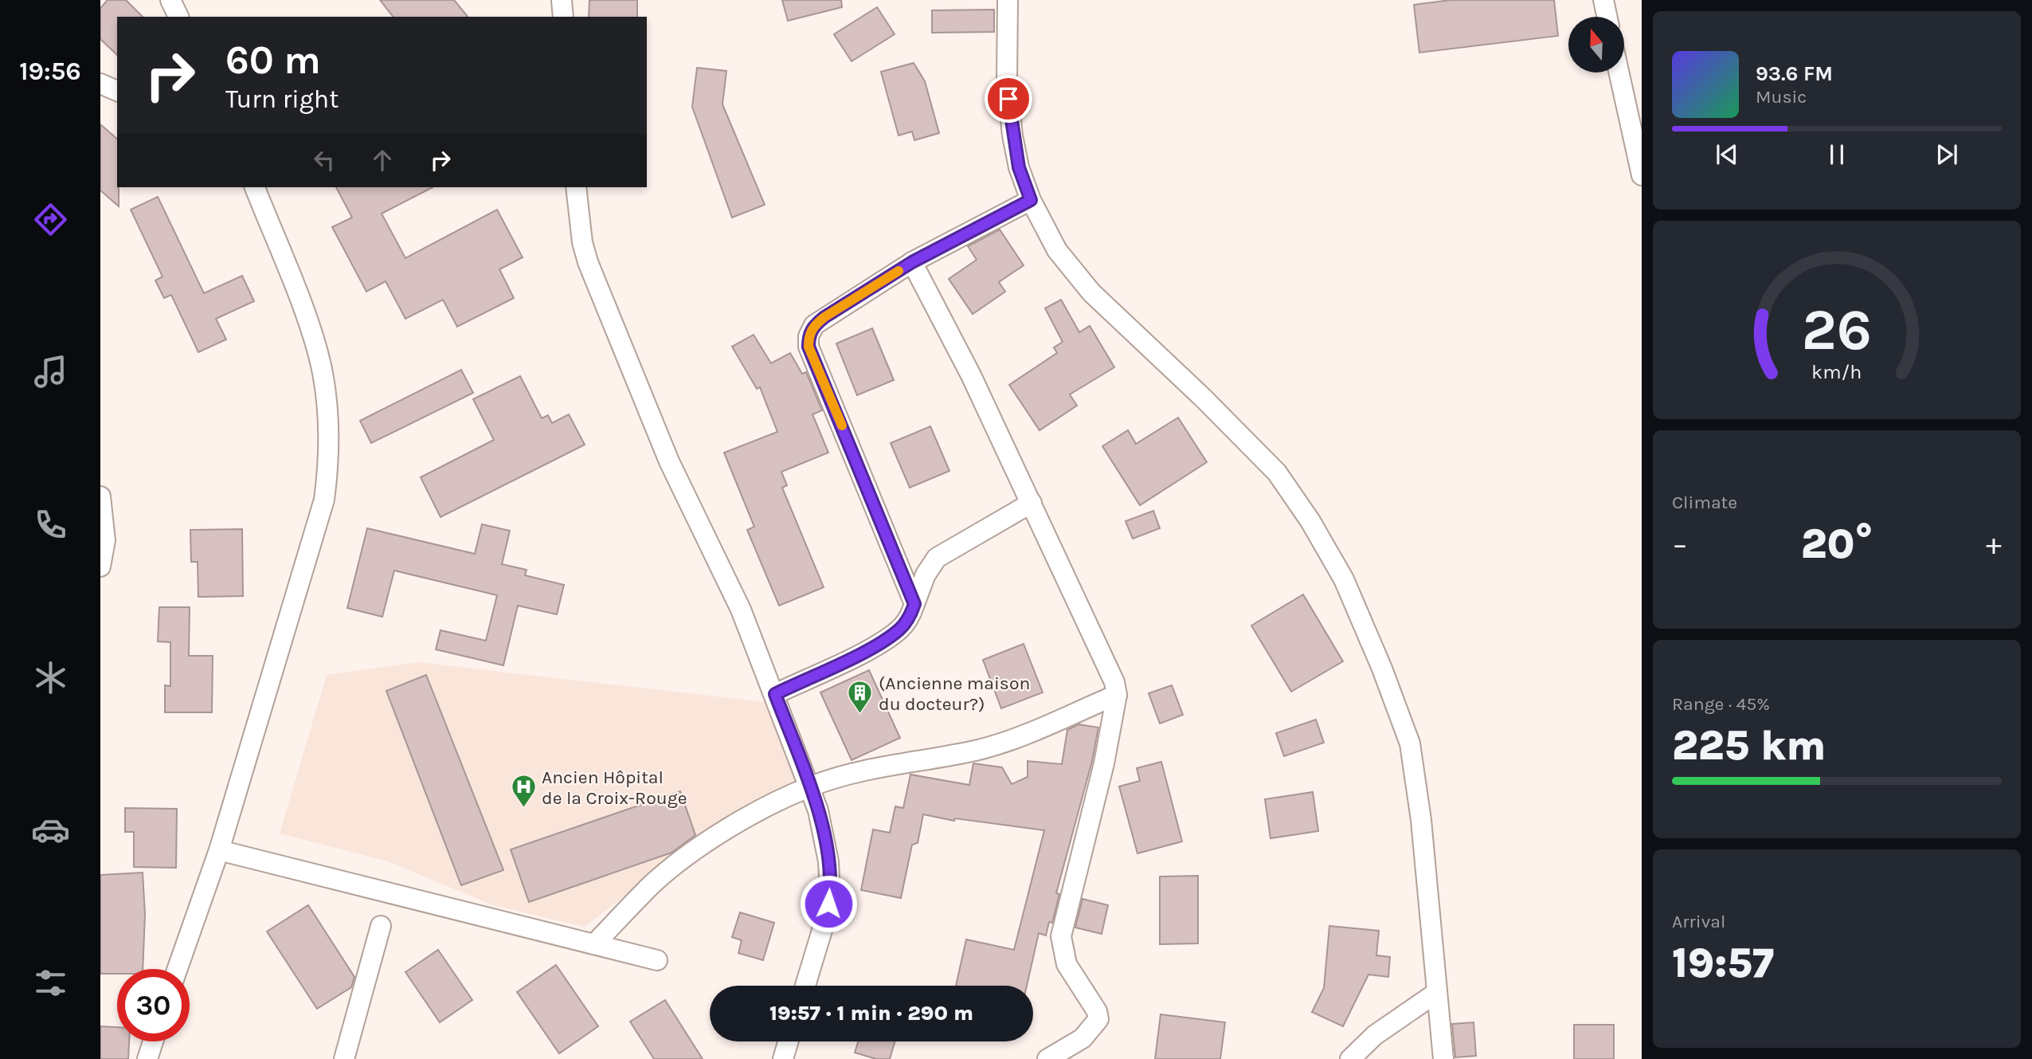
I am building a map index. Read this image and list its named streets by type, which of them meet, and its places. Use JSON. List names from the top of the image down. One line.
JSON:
{"places":{"building":["(Ancienne maison du docteur?)"],"hospital":["Ancien Hôpital de la Croix-Rouge"]},"north":"top","page":{"tabs":"19:56","turn":["60 m","Turn right"],"song":["93.6 FM","Music"],"tile":["Climate",["Range · 45%","225 km"],["Arrival","19:57"]],"heat":["−","20°","+"],"limit":"30","trip":"19:57 · 1 min · 290 m","gauge":["26","km/h"]}}
